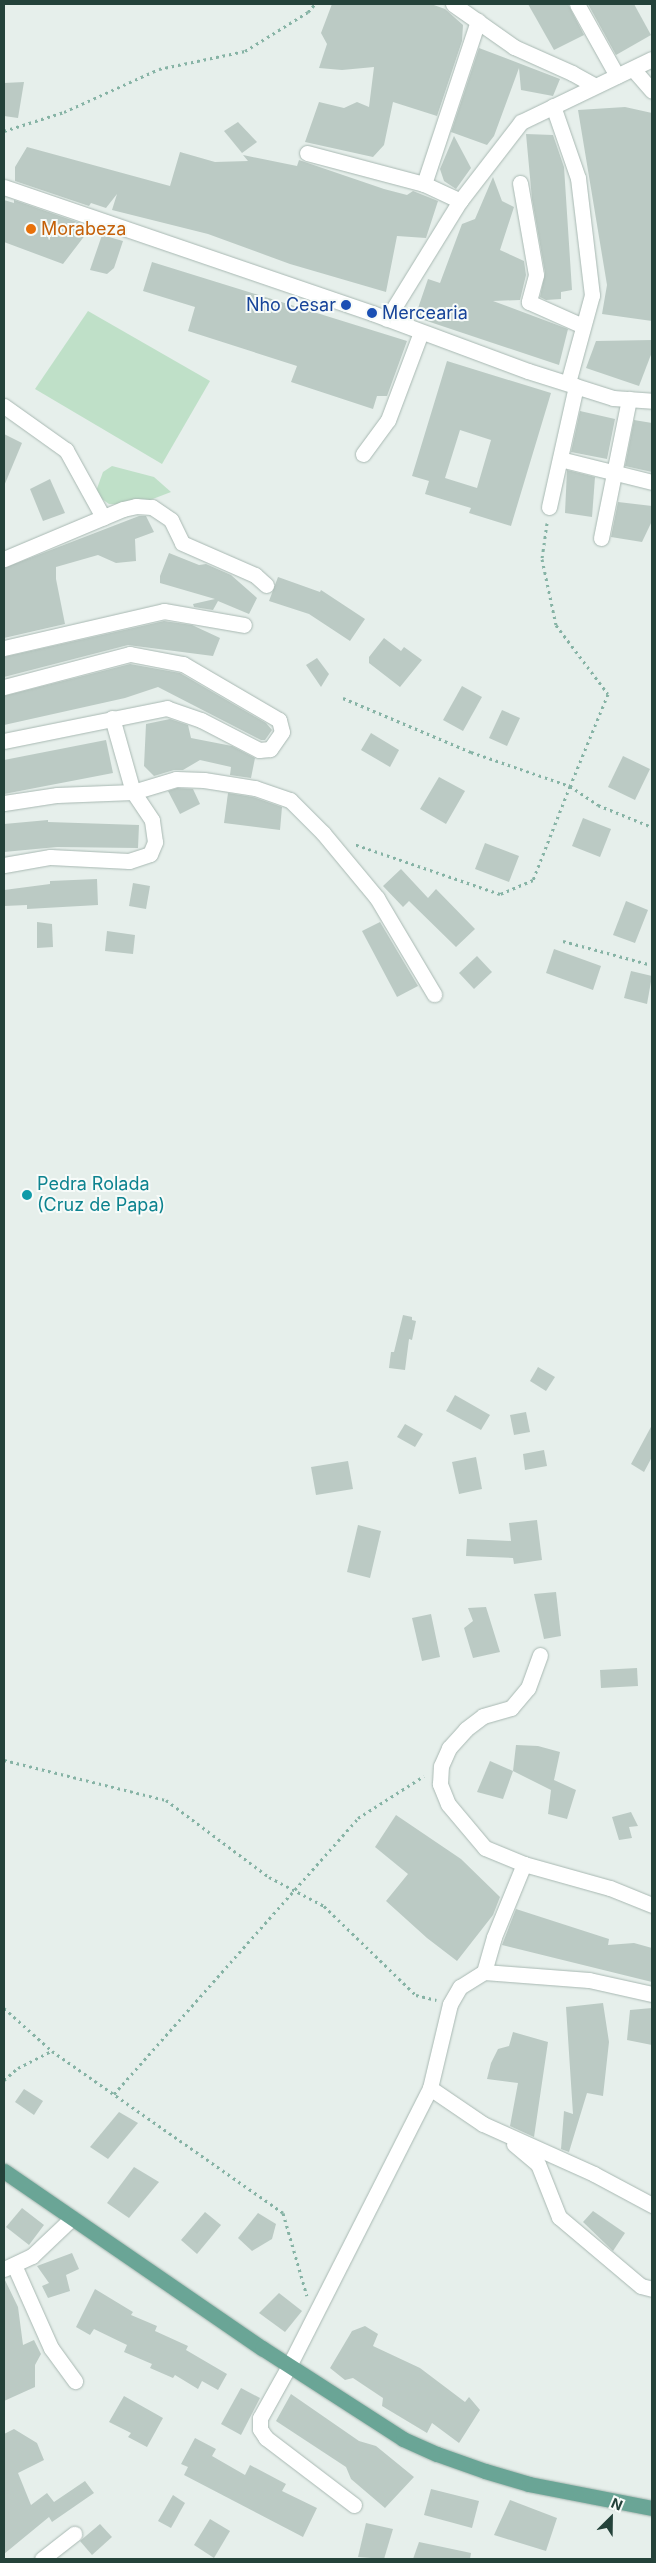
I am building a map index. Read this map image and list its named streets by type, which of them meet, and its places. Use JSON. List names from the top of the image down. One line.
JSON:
{"places":["Morabeza","Nho Cesar","Mercearia","Pedra Rolada (Cruz de Papa)"],"north":"top right"}
